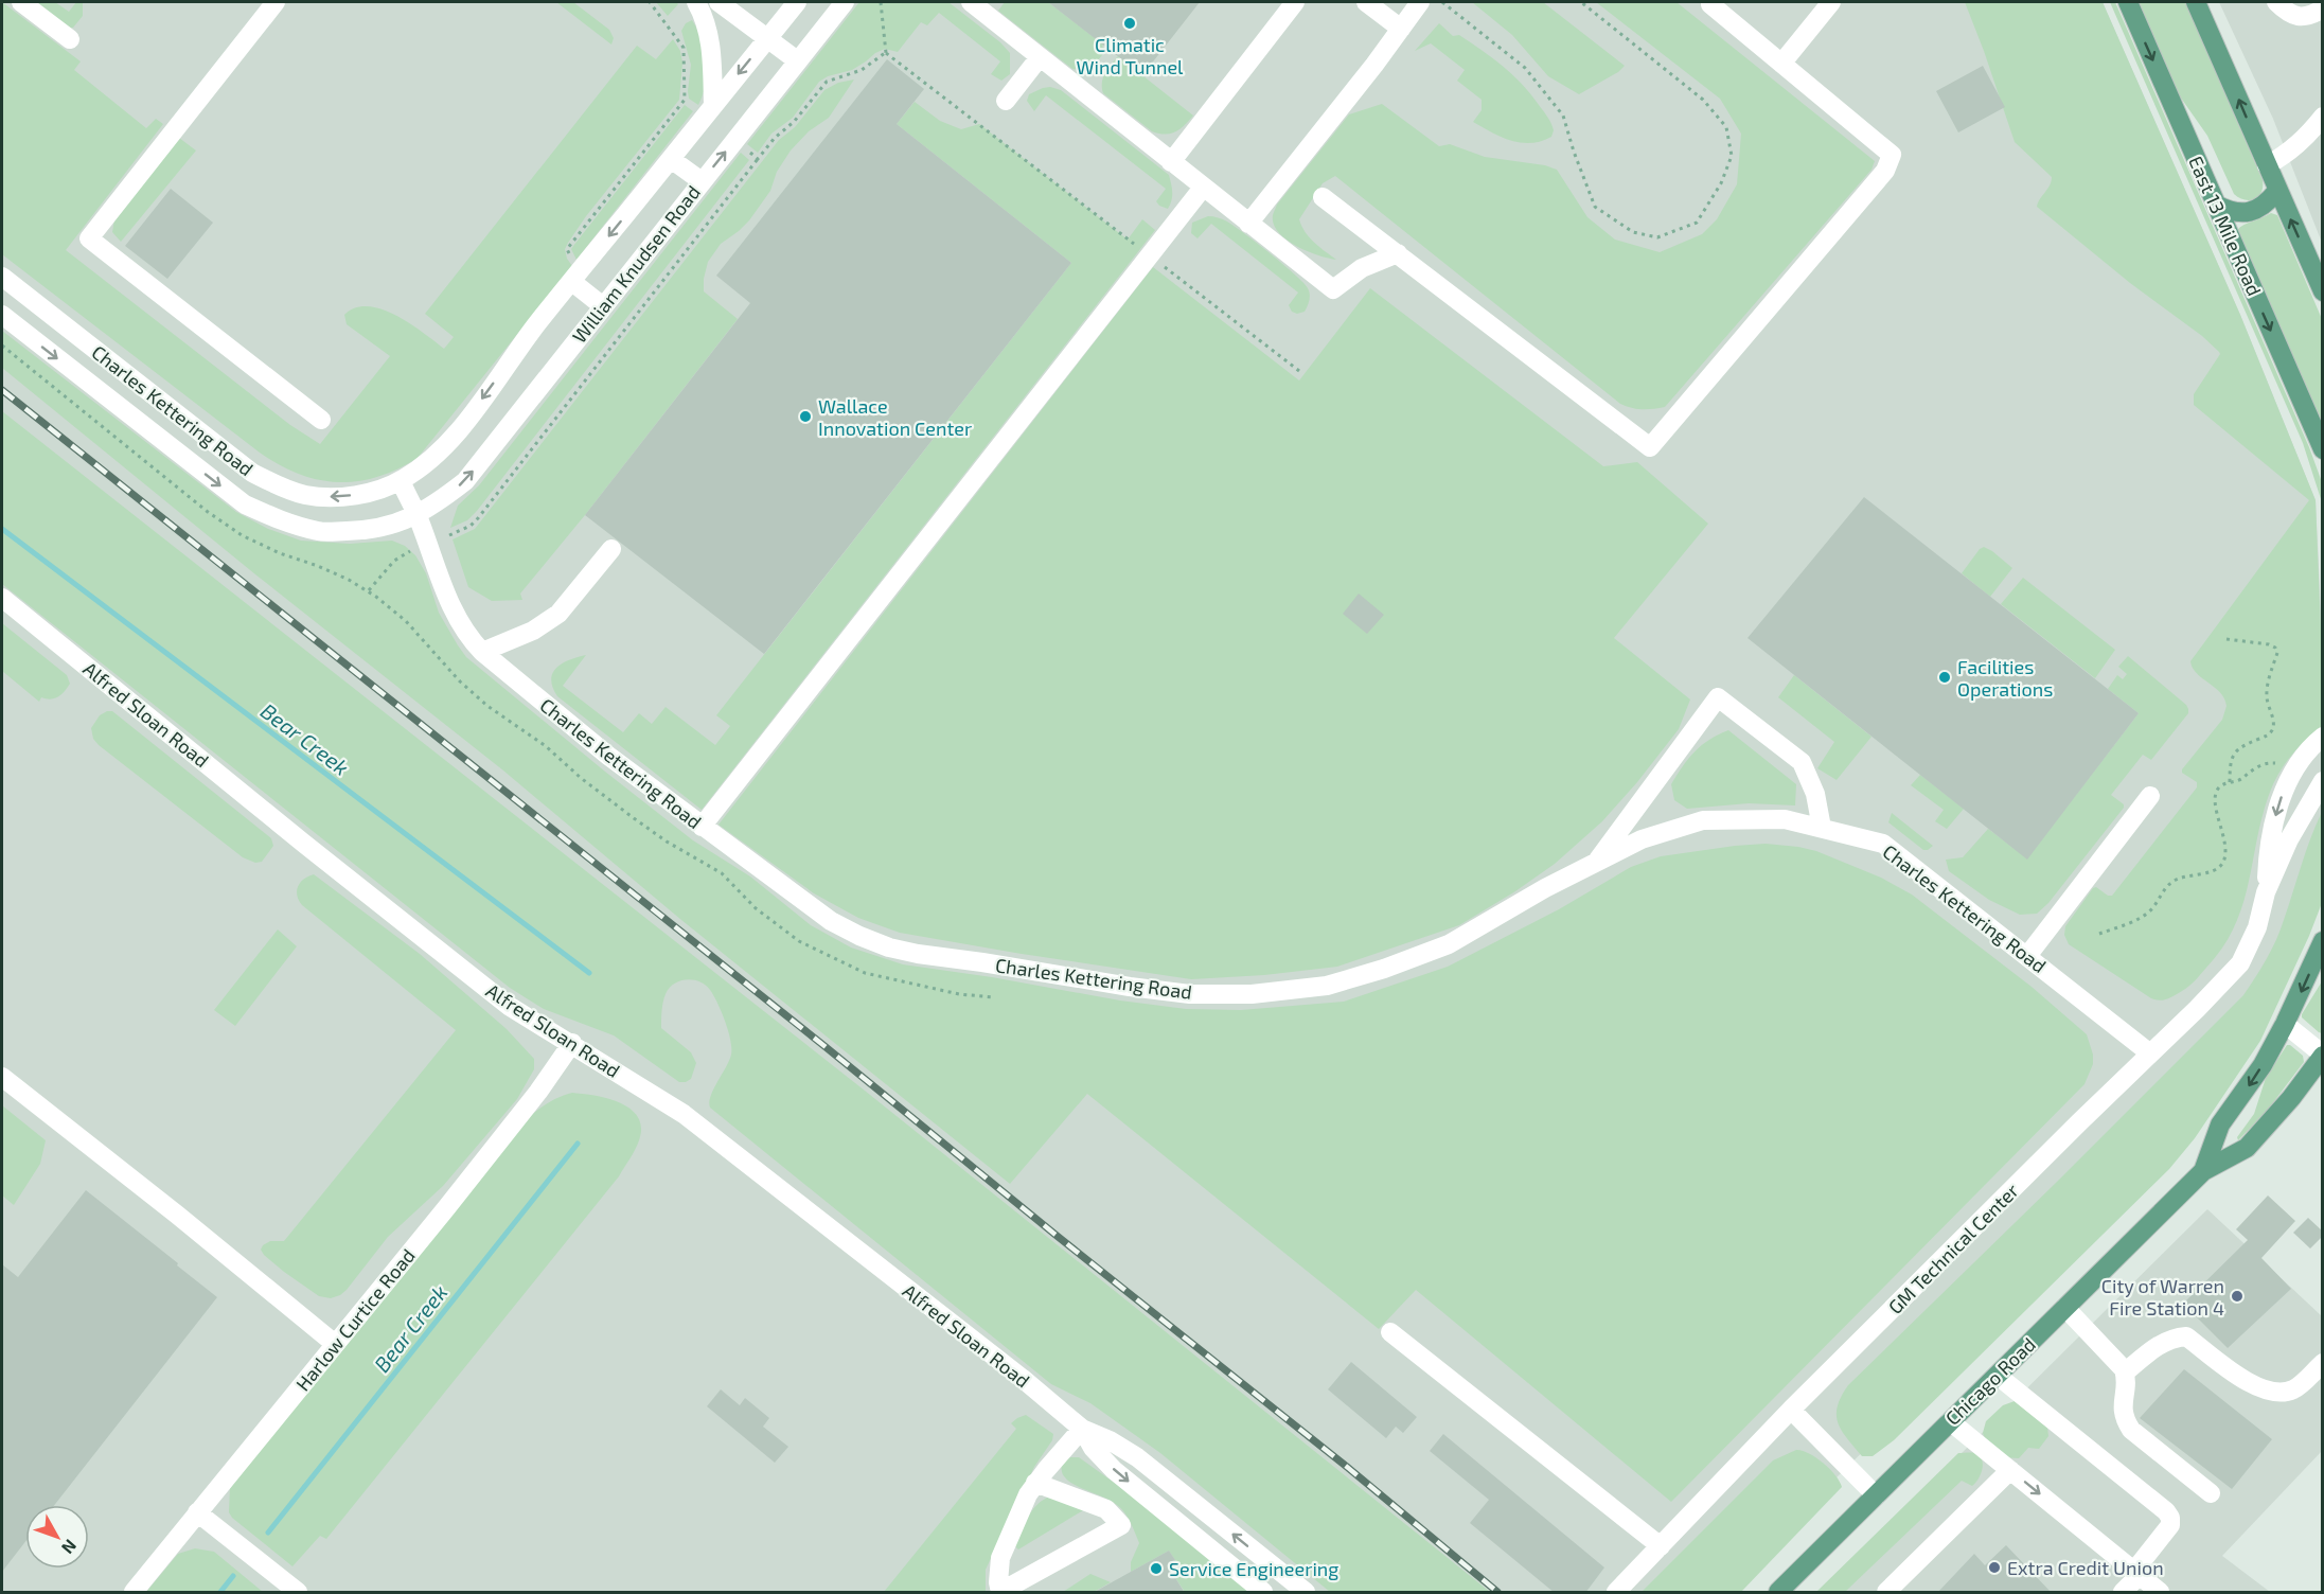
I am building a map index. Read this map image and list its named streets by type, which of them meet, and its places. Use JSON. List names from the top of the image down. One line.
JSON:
{"streets":{"main road":["East 13 Mile Road","Chicago Road"],"street":["William Knudsen Road","Charles Kettering Road","Alfred Sloan Road","GM Technical Center","Harlow Curtice Road"]},"crossings":[["William Knudsen Road","Charles Kettering Road"],["Charles Kettering Road","GM Technical Center"],["Alfred Sloan Road","Harlow Curtice Road"]],"water":["Bear Creek"],"places":["Climatic Wind Tunnel","Wallace Innovation Center","Facilities Operations","City of Warren Fire Station 4","Extra Credit Union","Service Engineering"],"north":"bottom right"}
